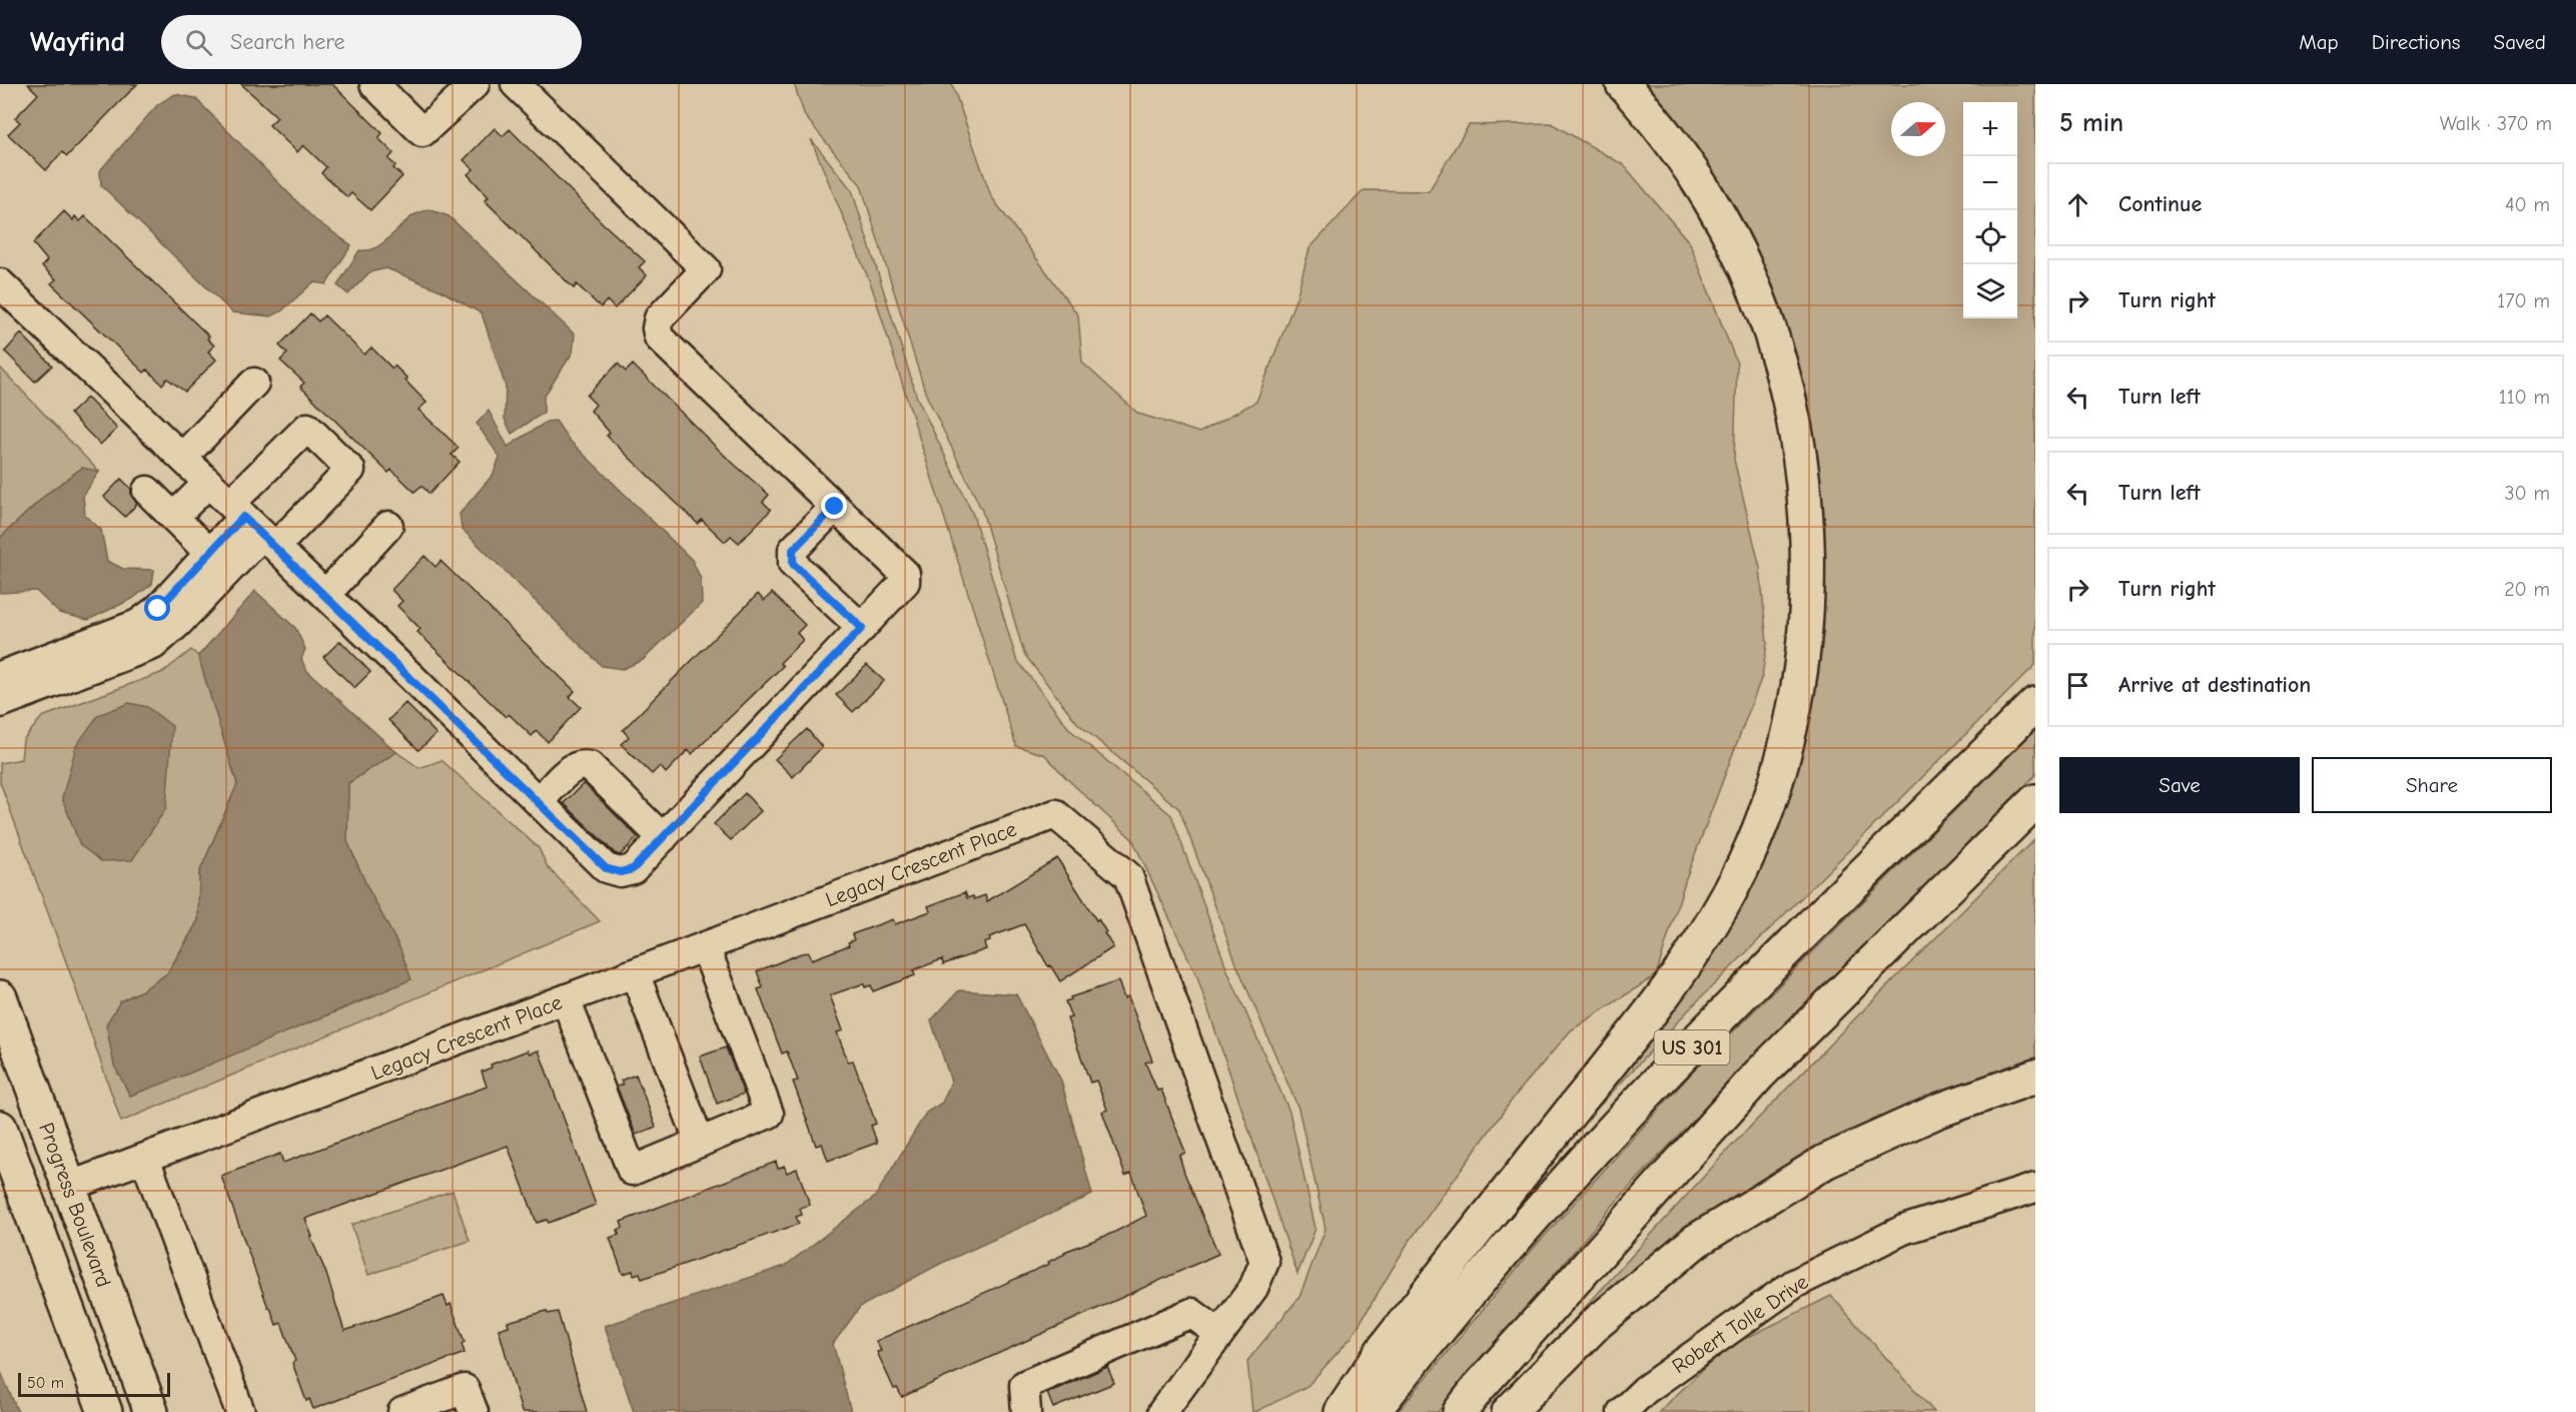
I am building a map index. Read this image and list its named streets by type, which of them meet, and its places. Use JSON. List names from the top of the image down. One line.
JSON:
{"streets":{"main road":["US 301","Progress Boulevard"],"street":["Legacy Crescent Place","Robert Tolle Drive"]},"crossings":[["Legacy Crescent Place","Progress Boulevard"]],"scale_bar":"50 m","north":"right","page":{"header":"Wayfind","search":"Search here","nav":["Map","Directions","Saved"],"heading":["5 min","Walk · 370 m"],"map_buttons":["+","−"],"list":[["Continue","40 m"],["Turn right","170 m"],["Turn left","110 m"],["Turn left","30 m"],["Turn right","20 m"],"Arrive at destination"],"buttons":["Save","Share"],"scale":"50 m"}}
